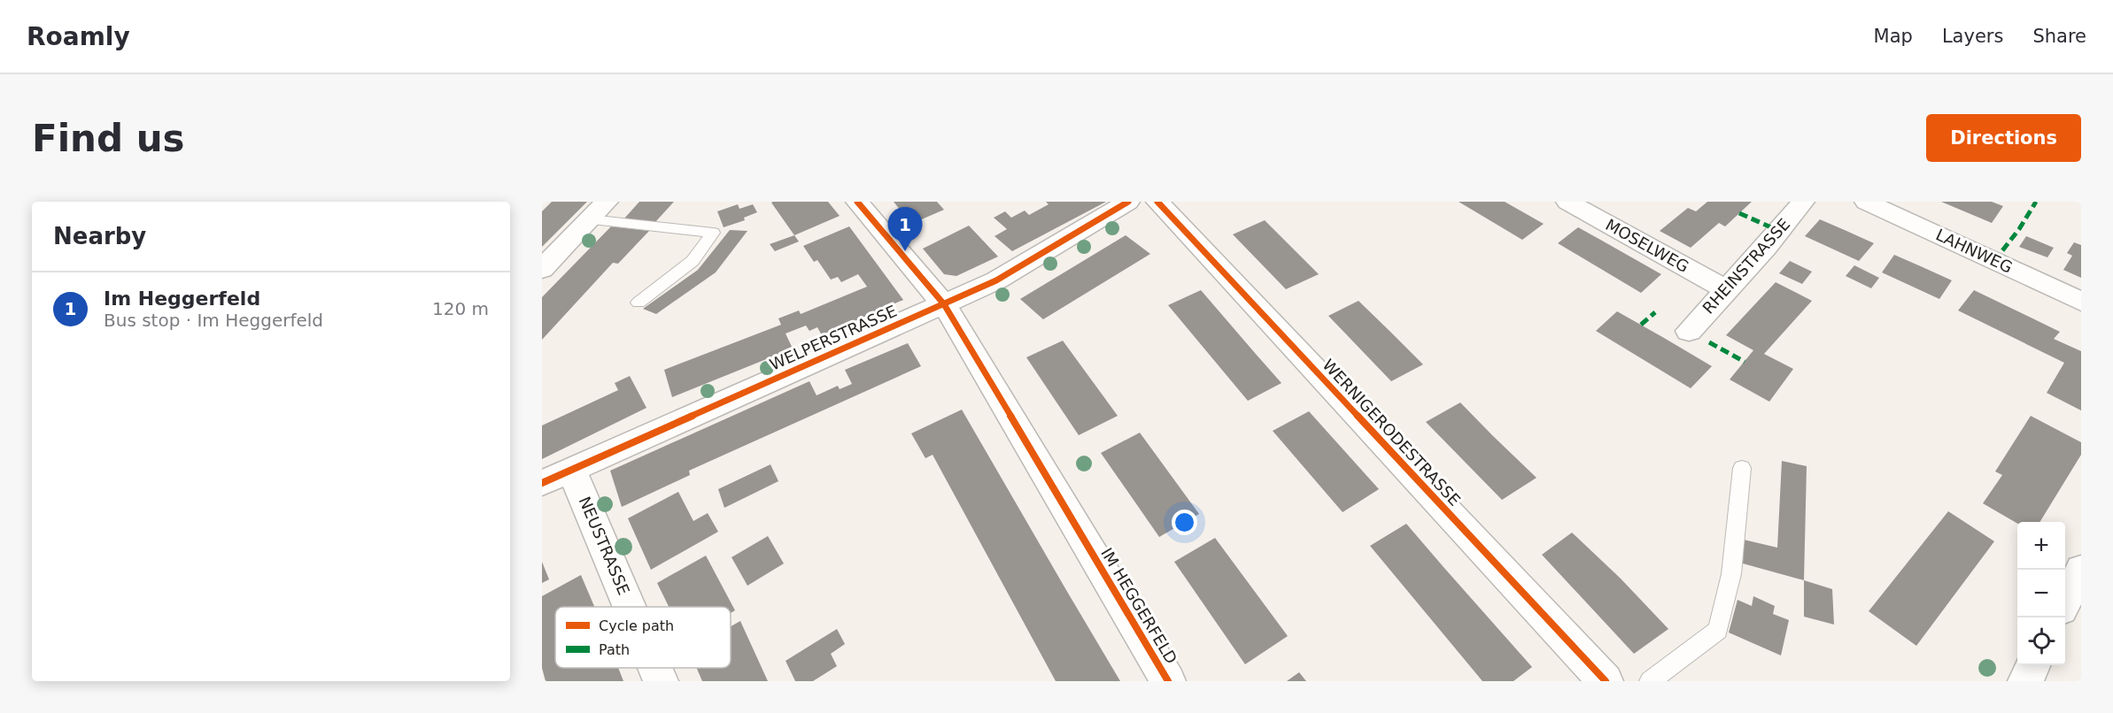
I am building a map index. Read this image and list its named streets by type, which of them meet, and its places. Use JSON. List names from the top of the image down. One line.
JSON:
{"streets":{"street":["MOSELWEG","LAHNWEG","RHEINSTRASSE","WELPERSTRASSE","WERNIGERODESTRASSE","NEUSTRASSE","IM HEGGERFELD"]},"crossings":[["MOSELWEG","RHEINSTRASSE"],["WELPERSTRASSE","NEUSTRASSE"],["WELPERSTRASSE","IM HEGGERFELD"]],"legend":["Cycle path","Path"],"page":{"header":"Roamly","nav":["Map","Layers","Share"],"buttons":"Directions","title":"Find us","heading":"Nearby","pins":"1","list":[{"mark":"1","name":"Im Heggerfeld","note":"Bus stop · Im Heggerfeld","value":"120 m"}],"map_buttons":["+","−"]}}
